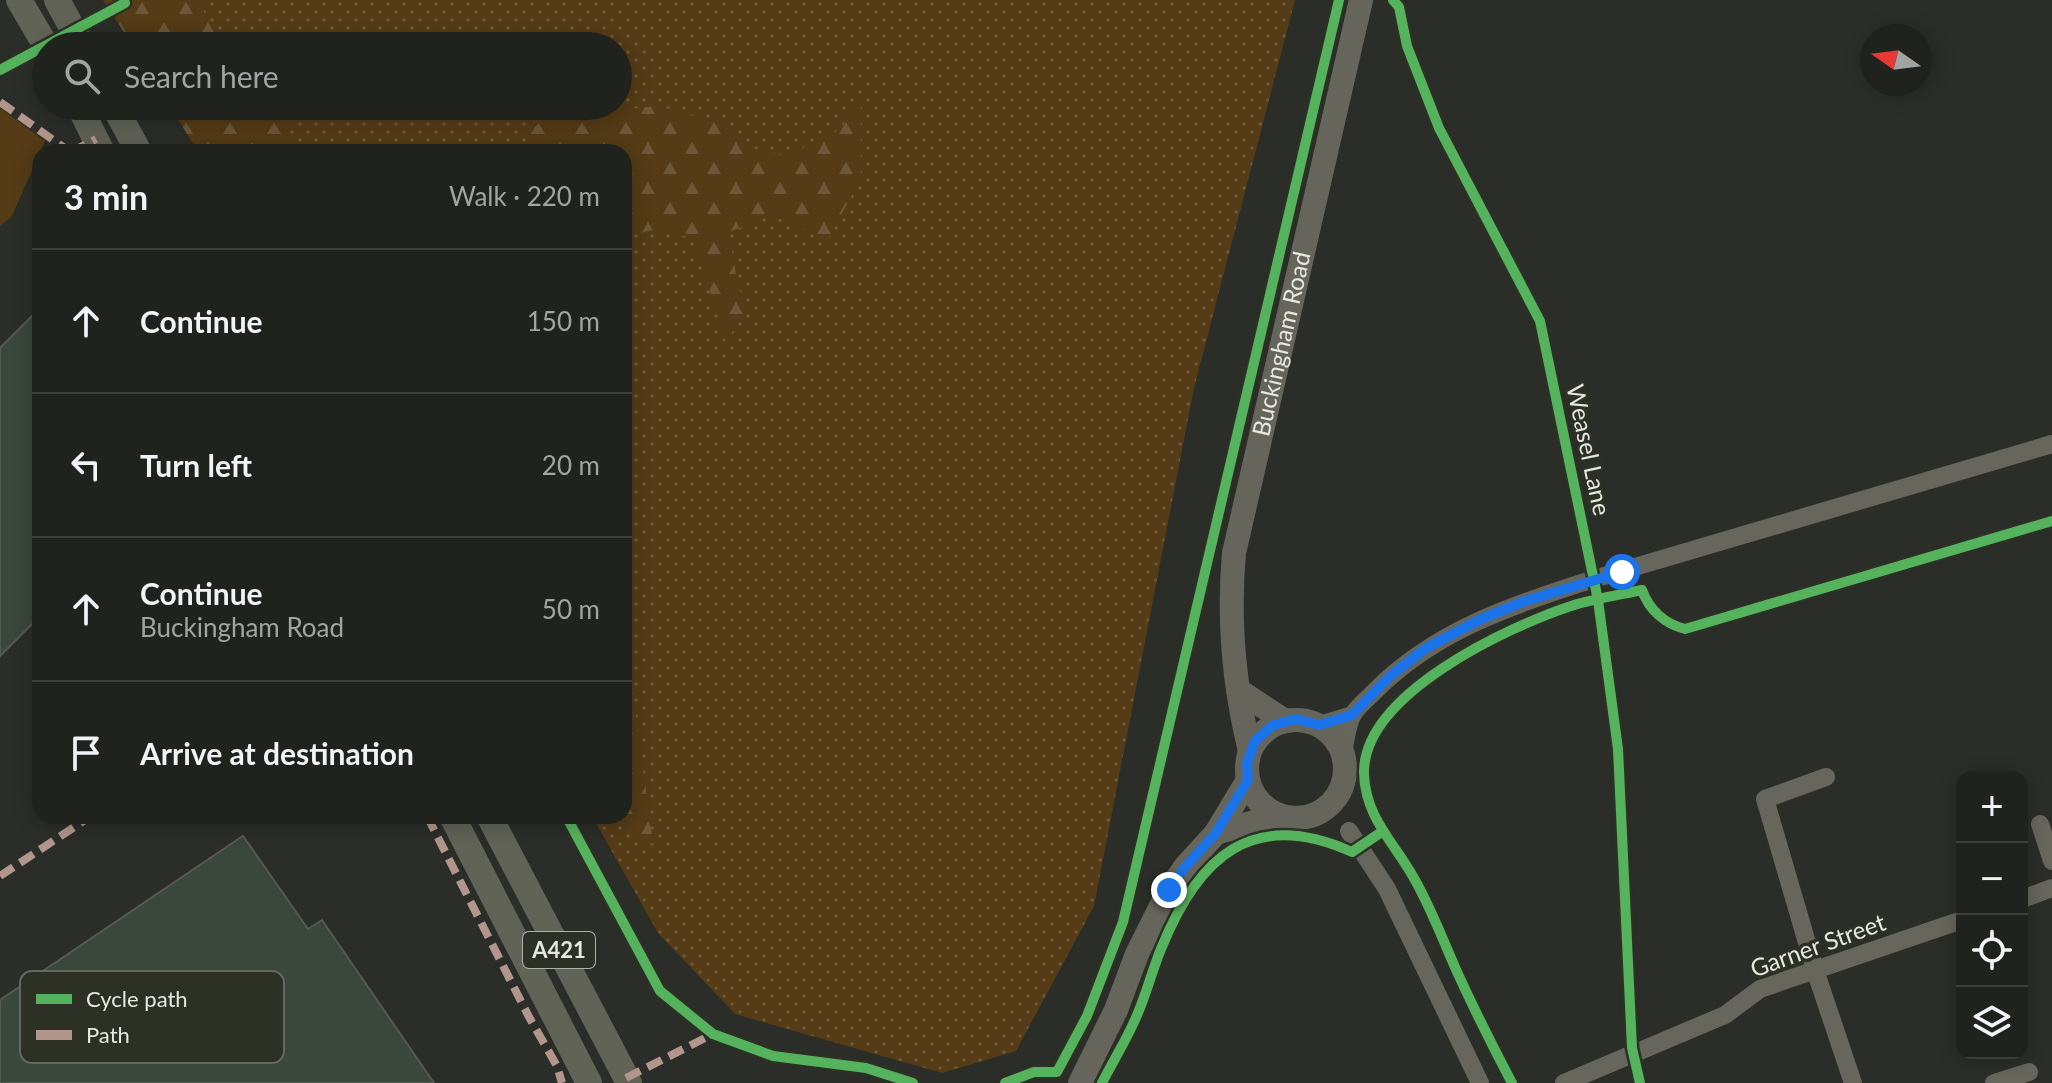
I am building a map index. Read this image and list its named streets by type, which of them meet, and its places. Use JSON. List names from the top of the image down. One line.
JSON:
{"streets":{"highway":["A421"],"main road":["Buckingham Road"],"street":["Garner Street"],"cycle path":["Weasel Lane"]},"legend":["Cycle path","Path"],"north":"left","page":{"search":"Search here","heading":["3 min","Walk · 220 m"],"list":[["Continue","150 m"],["Turn left","20 m"],["Continue","Buckingham Road","50 m"],"Arrive at destination"],"map_buttons":["+","−"]}}
